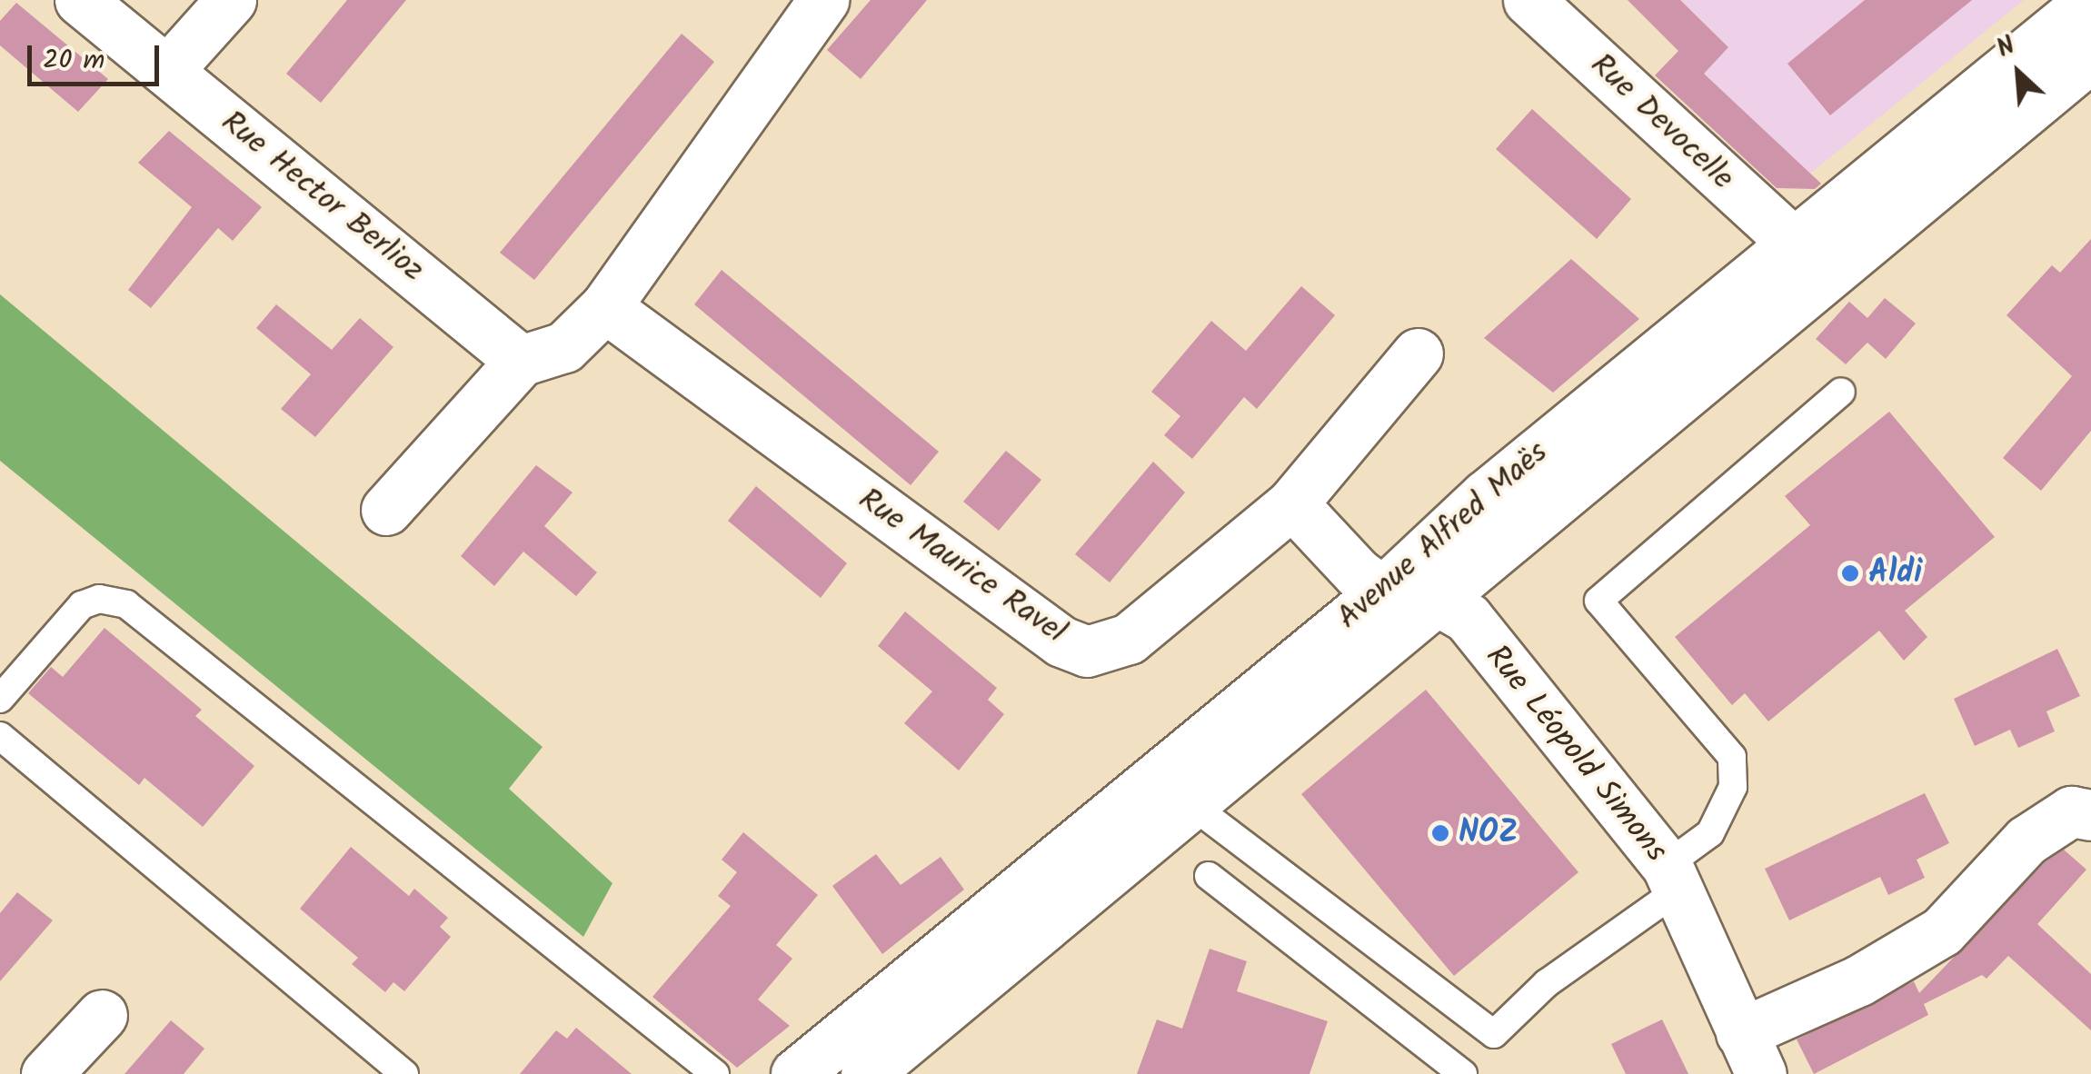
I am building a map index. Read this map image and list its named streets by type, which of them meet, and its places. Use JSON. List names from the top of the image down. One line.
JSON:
{"streets":{"street":["Rue Devocelle","Rue Hector Berlioz","Avenue Alfred Maës","Rue Maurice Ravel","Rue Léopold Simons"]},"crossings":[["Rue Devocelle","Avenue Alfred Maës"],["Avenue Alfred Maës","Rue Léopold Simons"]],"places":["Aldi","NOZ"],"scale_bar":"20 m","north":"top left"}
